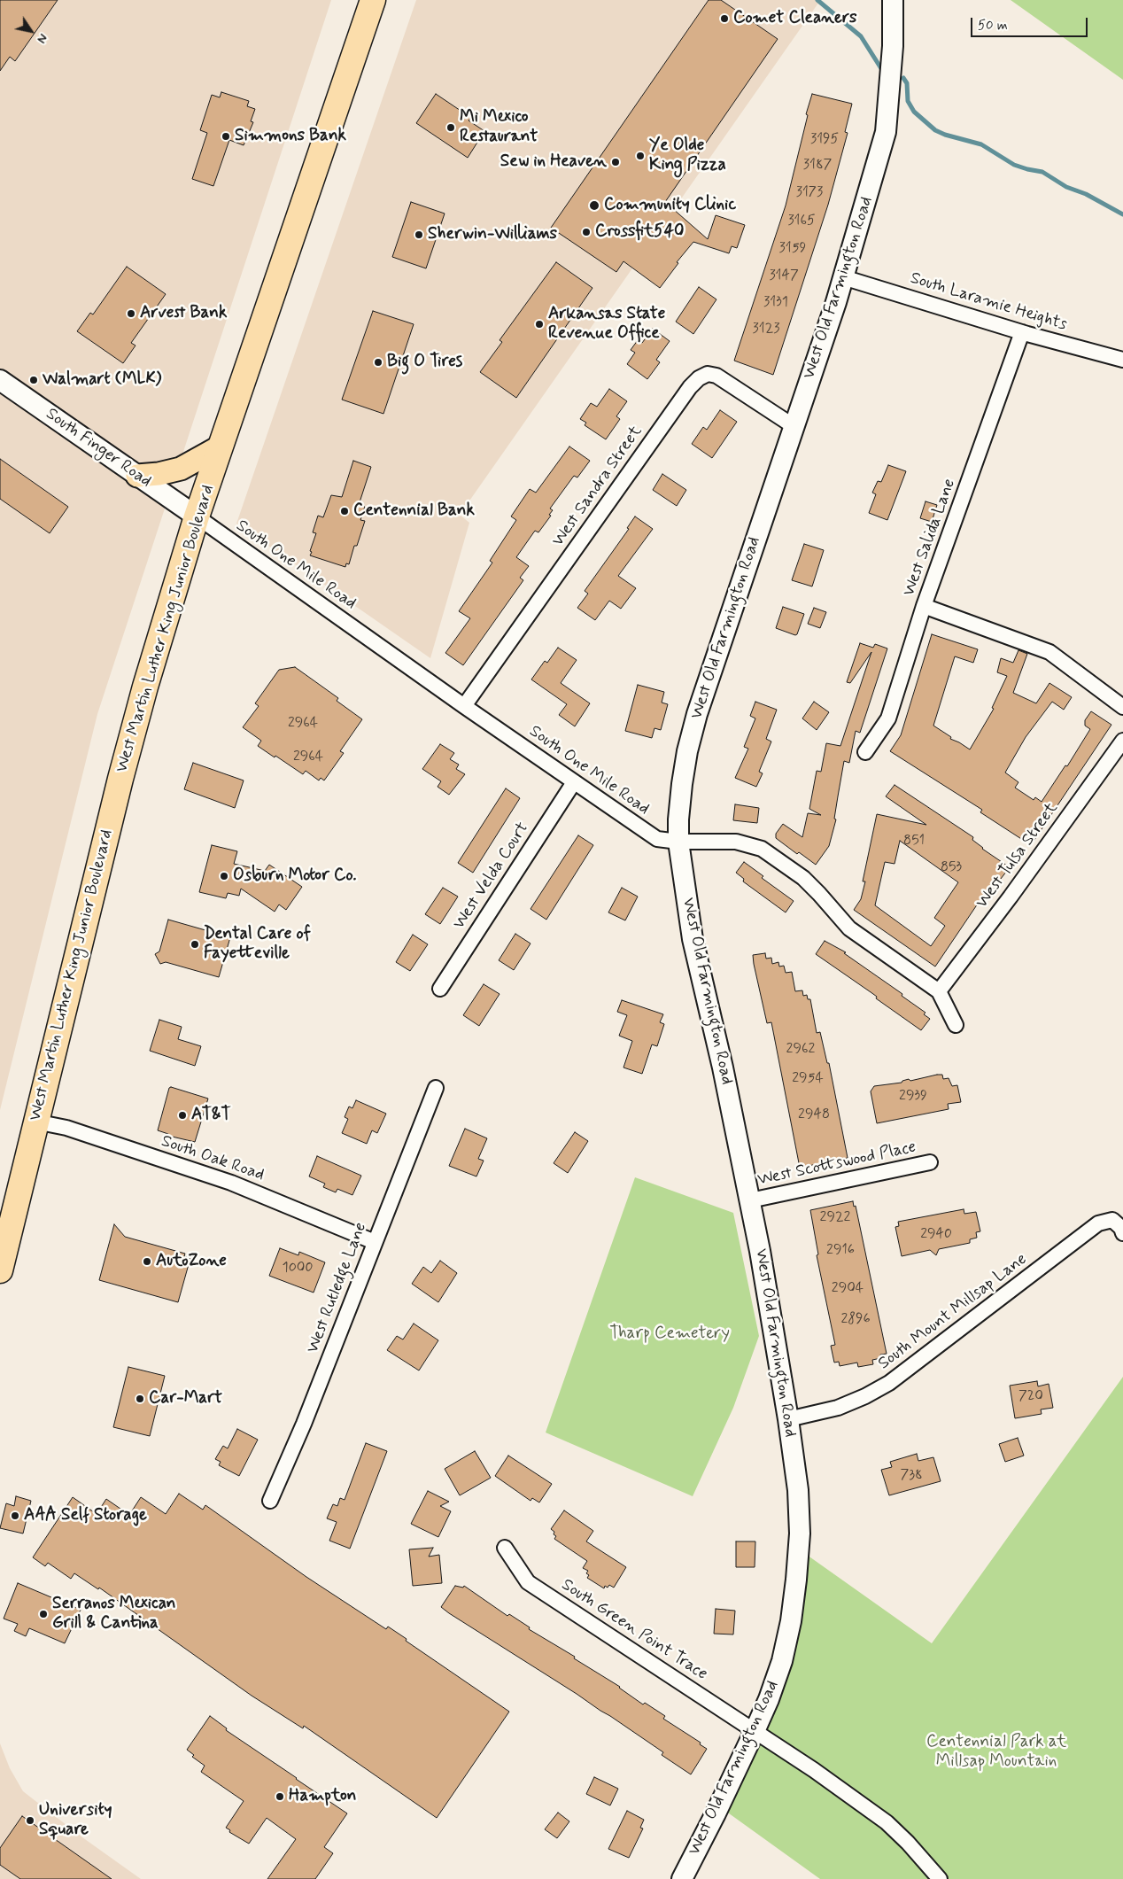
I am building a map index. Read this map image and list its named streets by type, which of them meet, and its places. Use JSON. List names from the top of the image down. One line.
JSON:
{"streets":{"highway":["West Martin Luther King Junior Boulevard"],"street":["West Old Farmington Road","South Laramie Heights","South Finger Road","West Sandra Street","West Salida Lane","South One Mile Road","West Tulsa Street","West Velda Court","South Oak Road","West Scottswood Place","West Rutledge Lane","South Mount Millsap Lane","South Green Point Trace"]},"crossings":[["West Old Farmington Road","South Laramie Heights"],["West Old Farmington Road","West Sandra Street"],["West Old Farmington Road","South One Mile Road"],["West Old Farmington Road","West Scottswood Place"],["West Old Farmington Road","South Mount Millsap Lane"],["West Old Farmington Road","South Green Point Trace"],["South Laramie Heights","West Salida Lane"],["South Finger Road","South One Mile Road"],["South Finger Road","West Martin Luther King Junior Boulevard"],["West Sandra Street","South One Mile Road"],["South One Mile Road","West Martin Luther King Junior Boulevard"],["South One Mile Road","West Tulsa Street"],["South One Mile Road","West Velda Court"],["West Martin Luther King Junior Boulevard","South Oak Road"],["South Oak Road","West Rutledge Lane"]],"parks":["Tharp Cemetery","Centennial Park at Millsap Mountain"],"places":["Comet Cleaners","Mi Mexico Restaurant","Simmons Bank","Ye Olde King Pizza","Sew in Heaven","Community Clinic","Crossfit540","Sherwin-Williams","Arvest Bank","Arkansas State Revenue Office","Big O Tires","Walmart (MLK)","Centennial Bank","Osburn Motor Co.","Dental Care of Fayetteville","AT&T","AutoZone","Car-Mart","AAA Self Storage","Serranos Mexican Grill & Cantina","Hampton","University Square"],"house_numbers":["3195","3187","3173","3165","3159","3147","3131","3123","2964","2964","851","853","2962","2954","2939","2948","2922","2940","2916","1000","2904","2896","720","738"],"scale_bar":"50 m","north":"bottom right"}
